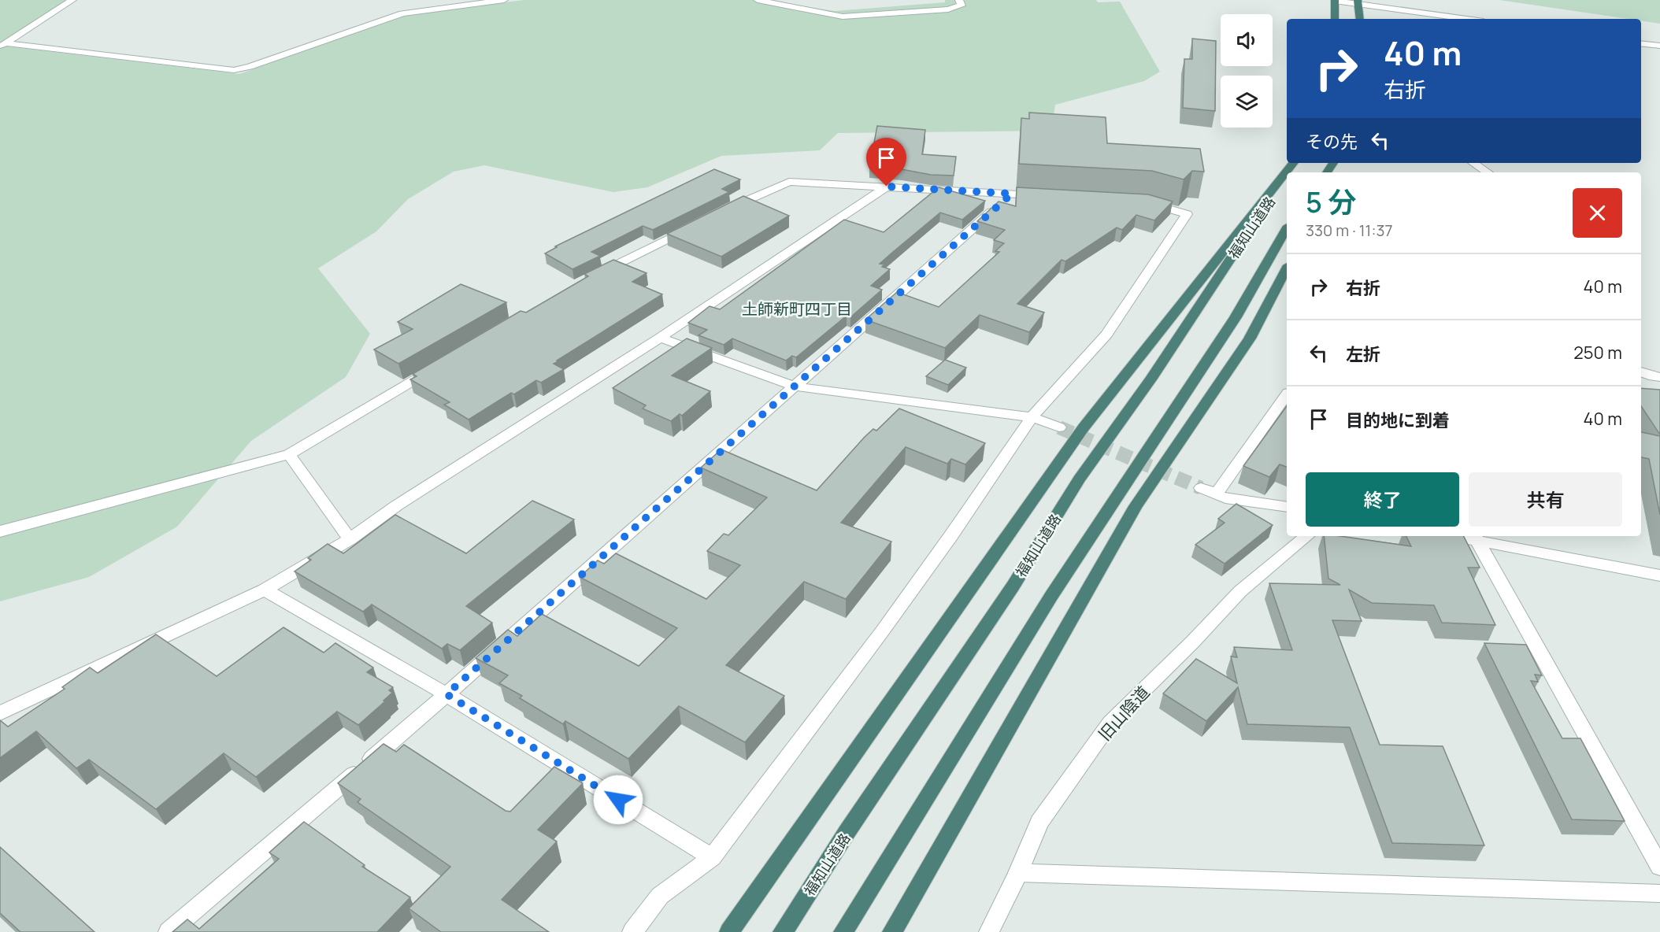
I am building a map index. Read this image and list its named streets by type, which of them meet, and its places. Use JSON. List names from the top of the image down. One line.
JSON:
{"streets":{"highway":["福知山道路"],"street":["旧山陰道"]},"districts":["土師新町四丁目"],"page":{"turn":["40 m","右折"],"then":"その先","heading":["5 分","330 m · 11:37"],"list":[{"name":"右折","value":"40 m"},{"name":"左折","value":"250 m"},{"name":"目的地に到着","value":"40 m"}],"buttons":["終了","共有"]}}
